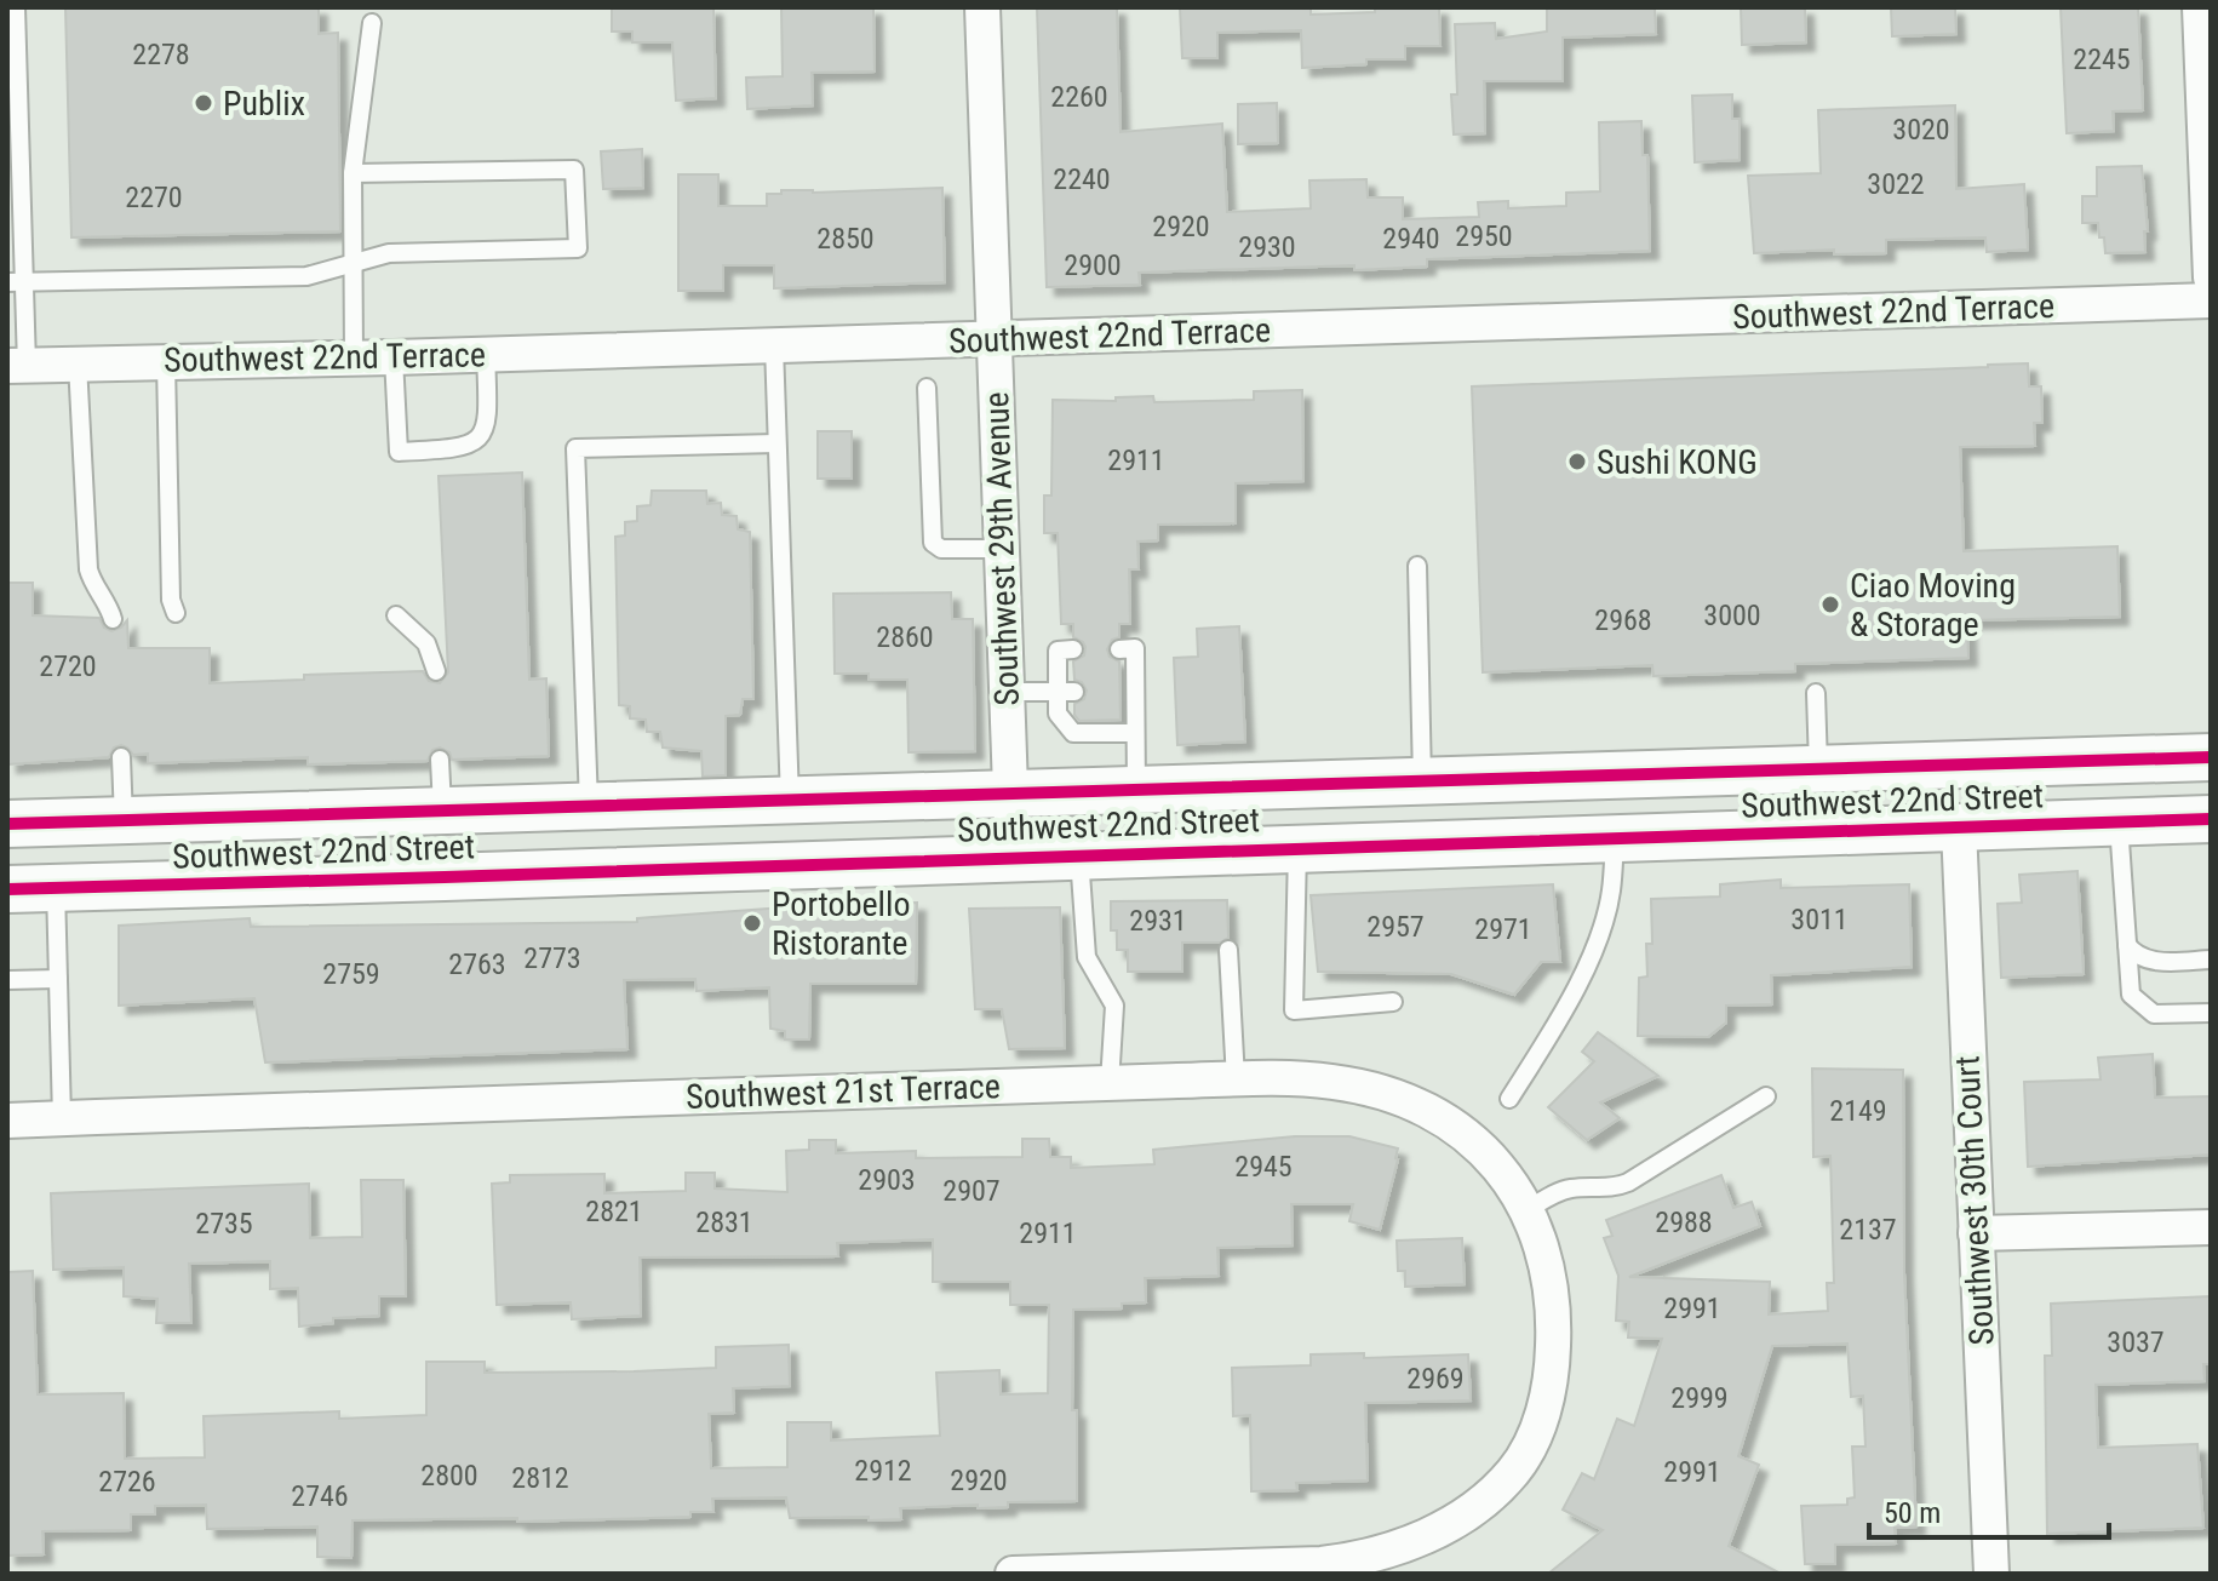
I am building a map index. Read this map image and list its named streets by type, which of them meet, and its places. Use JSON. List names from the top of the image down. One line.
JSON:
{"streets":{"main road":["Southwest 22nd Street"],"street":["Southwest 22nd Terrace","Southwest 29th Avenue","Southwest 21st Terrace","Southwest 30th Court"]},"crossings":[["Southwest 22nd Terrace","Southwest 29th Avenue"],["Southwest 29th Avenue","Southwest 22nd Street"],["Southwest 22nd Street","Southwest 30th Court"]],"places":["Publix","Sushi KONG","Ciao Moving & Storage","Portobello Ristorante"],"house_numbers":["2278","2245","2260","3020","2240","3022","2270","2920","2950","2850","2940","2930","2900","2911","3000","2968","2860","2720","3011","2931","2957","2971","2773","2763","2759","2149","2945","2903","2907","2821","2831","2988","2735","2137","2911","2991","3037","2969","2999","2912","2991","2800","2812","2920","2726","2746"],"scale_bar":"50 m"}
